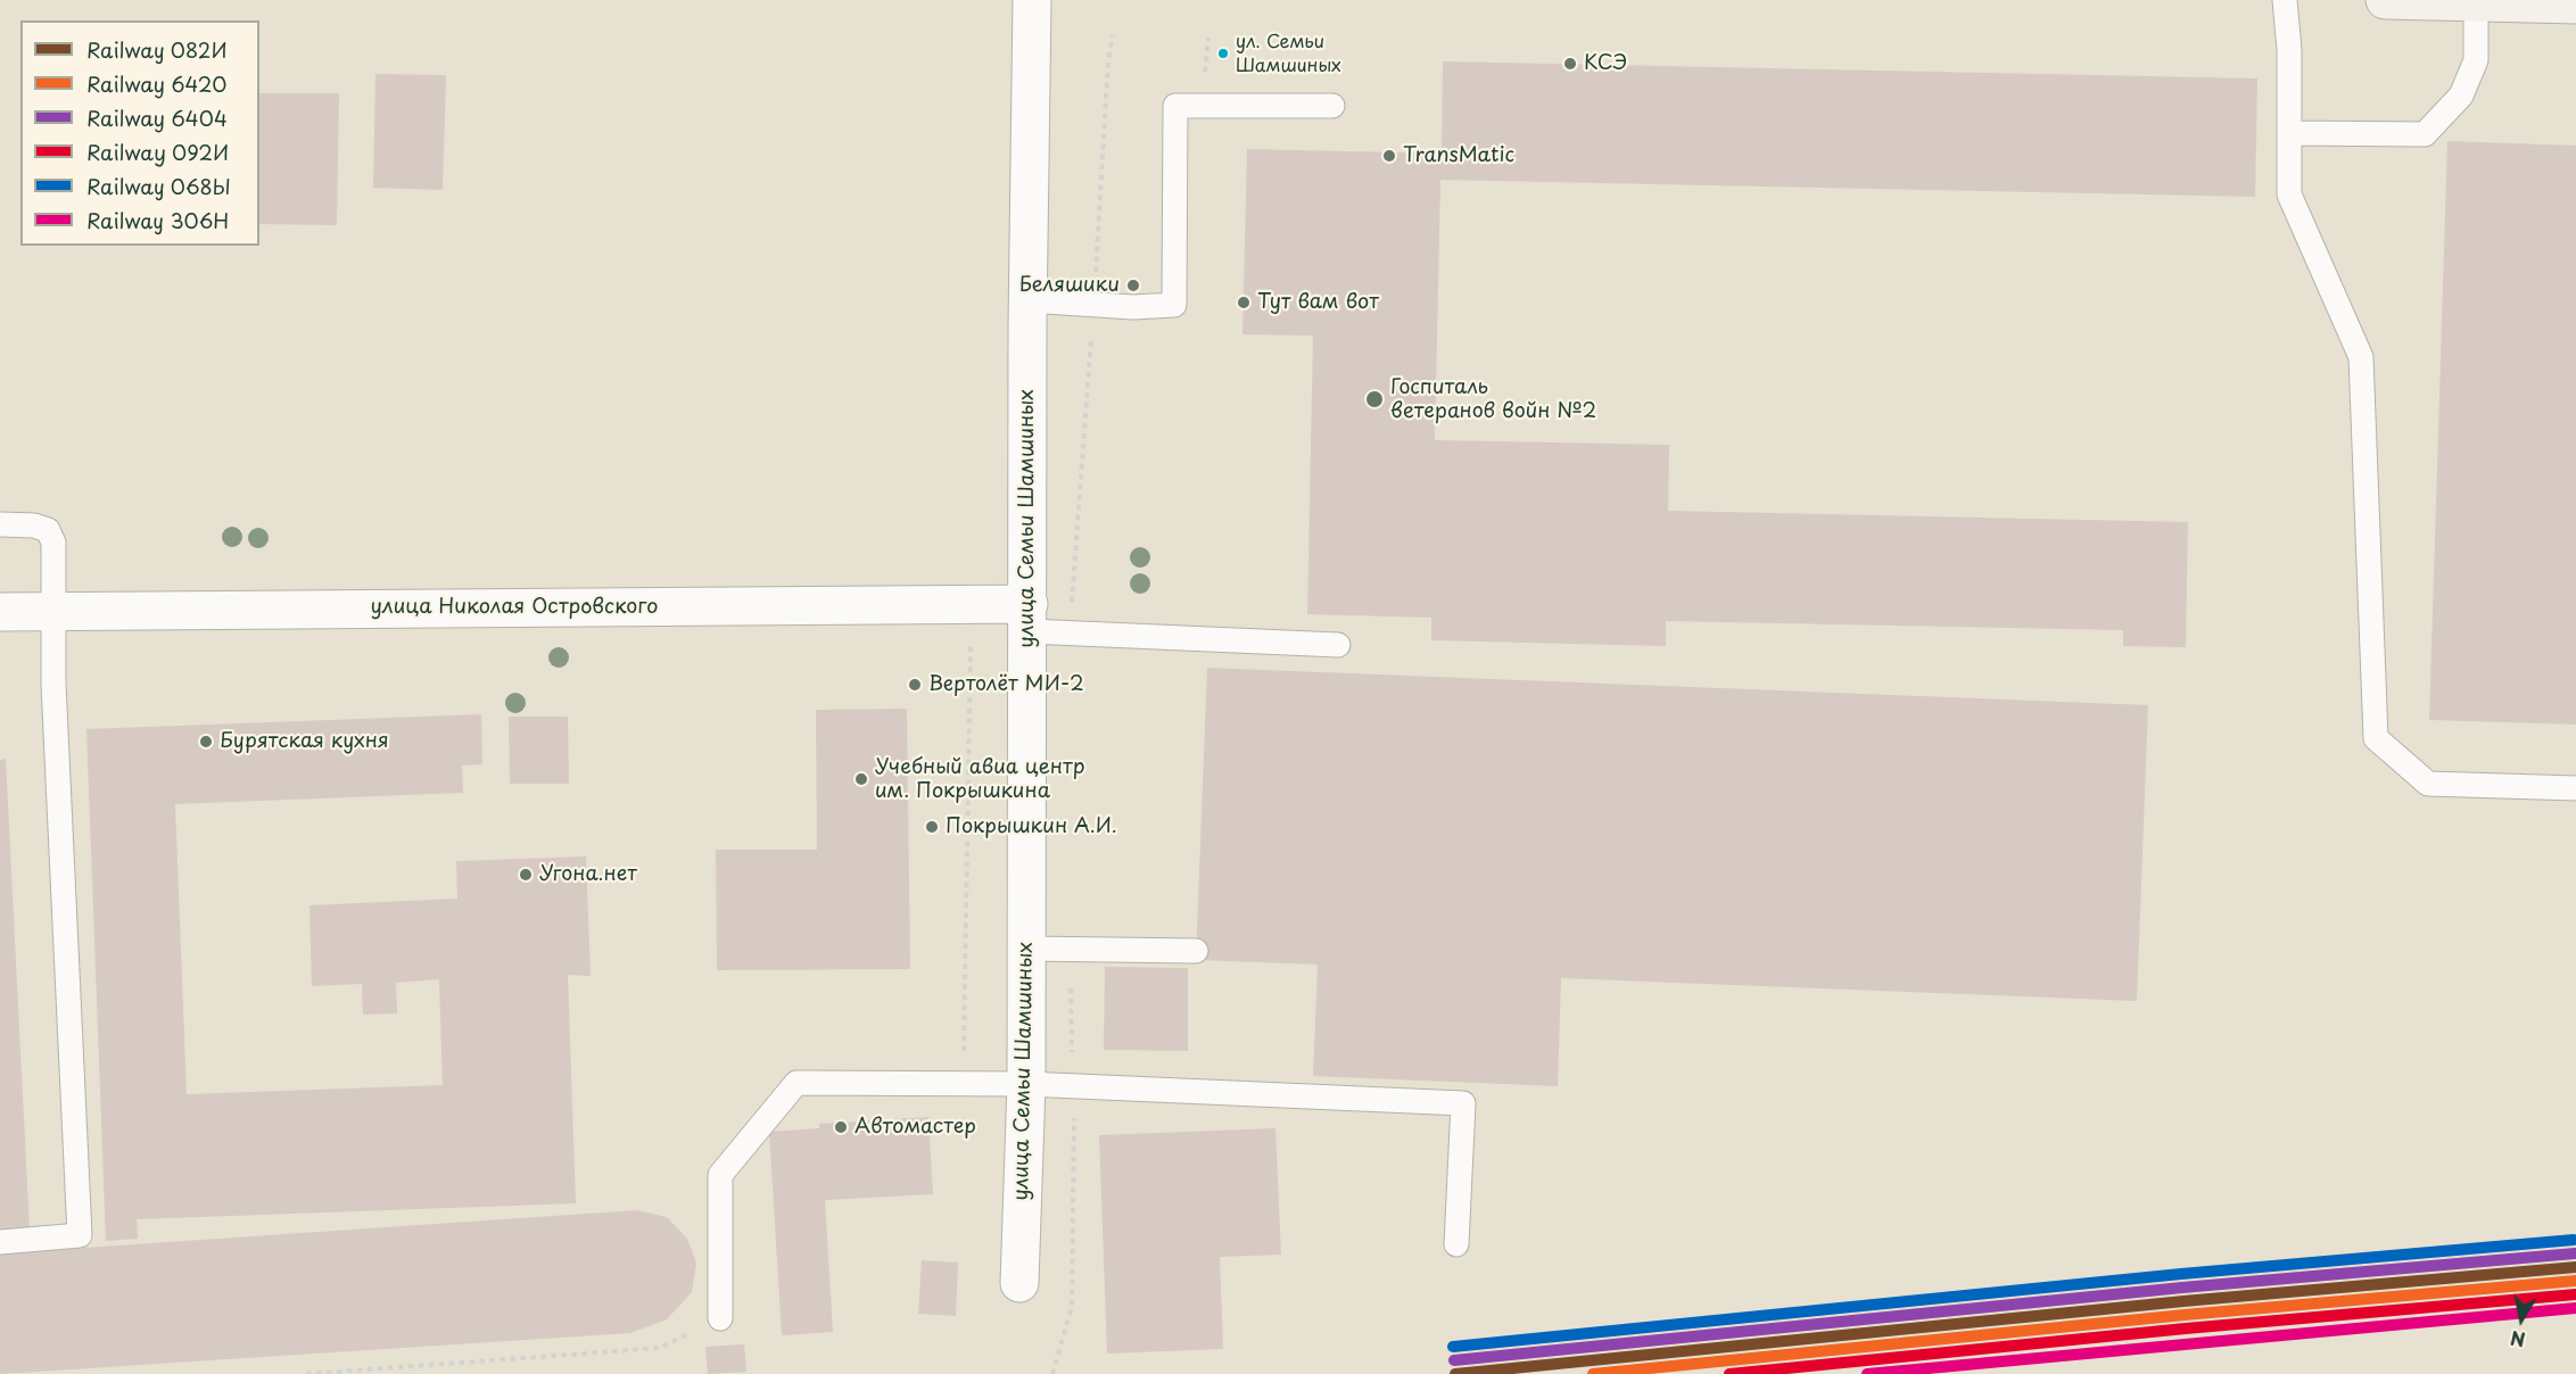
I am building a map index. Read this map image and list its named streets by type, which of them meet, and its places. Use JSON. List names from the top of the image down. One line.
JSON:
{"streets":{"street":["улица Семьи Шамшиных","улица Николая Островского"]},"crossings":[["улица Семьи Шамшиных","улица Николая Островского"]],"places":["ул. Семьи Шамшиных","КСЭ","TransMatic","Беляшики","Тут вам вот","Госпиталь ветеранов войн №2","Вертолёт МИ-2","Бурятская кухня","Учебный авиа центр им. Покрышкина","Покрышкин А.И.","Угона.нет","Автомастер"],"lines":["rail line 068Ы","rail line 6404","rail line 082И","rail line 6420","rail line 092И","rail line 306Н"],"legend":["Railway 082И","Railway 6420","Railway 6404","Railway 092И","Railway 068Ы","Railway 306Н"],"north":"bottom"}
